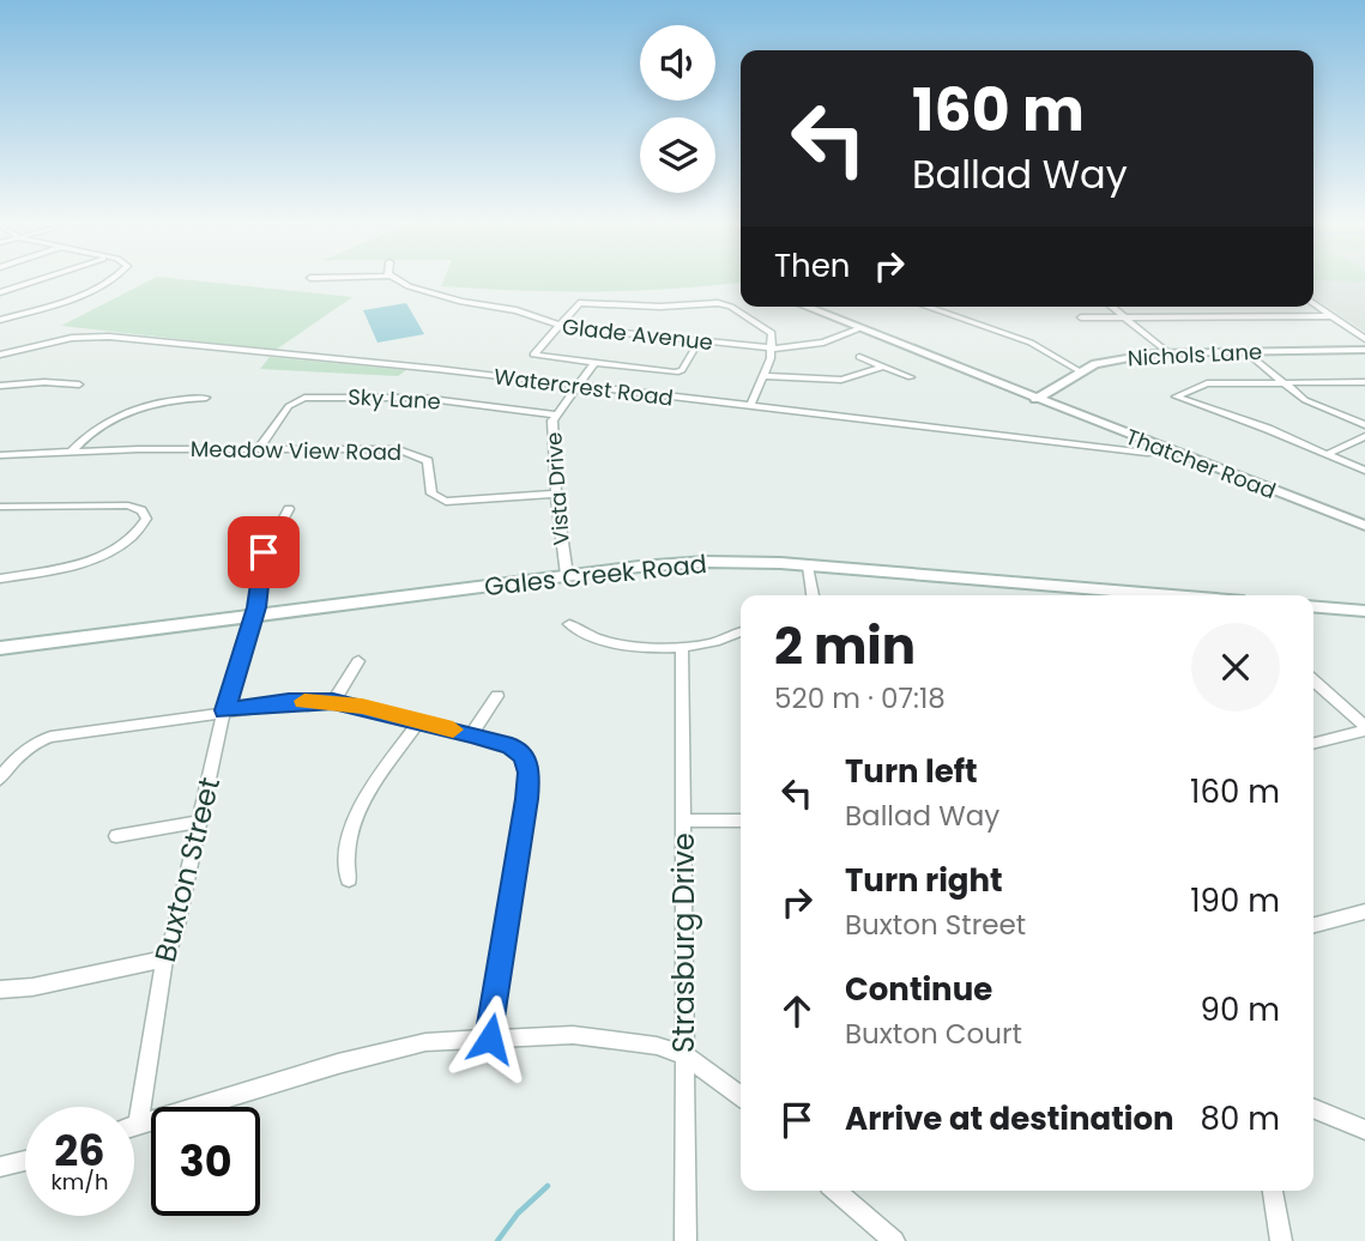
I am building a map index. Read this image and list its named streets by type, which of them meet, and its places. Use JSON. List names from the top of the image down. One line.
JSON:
{"streets":{"main road":["Gales Creek Road"],"street":["Glade Avenue","Nichols Lane","Watercrest Road","Sky Lane","Meadow View Road","Thatcher Road","Vista Drive","Buxton Street","Strasburg Drive"]},"crossings":[["Glade Avenue","Thatcher Road"],["Nichols Lane","Thatcher Road"],["Watercrest Road","Thatcher Road"],["Watercrest Road","Vista Drive"],["Sky Lane","Meadow View Road"],["Sky Lane","Vista Drive"],["Meadow View Road","Vista Drive"],["Vista Drive","Gales Creek Road"],["Gales Creek Road","Buxton Street"]],"page":{"turn":["160 m","Ballad Way"],"then":"Then","heading":["2 min","520 m · 07:18"],"list":[{"name":"Turn left","note":"Ballad Way","value":"160 m"},{"name":"Turn right","note":"Buxton Street","value":"190 m"},{"name":"Continue","note":"Buxton Court","value":"90 m"},{"name":"Arrive at destination","value":"80 m"}],"speed":"26 km/h","limit":"30"}}
